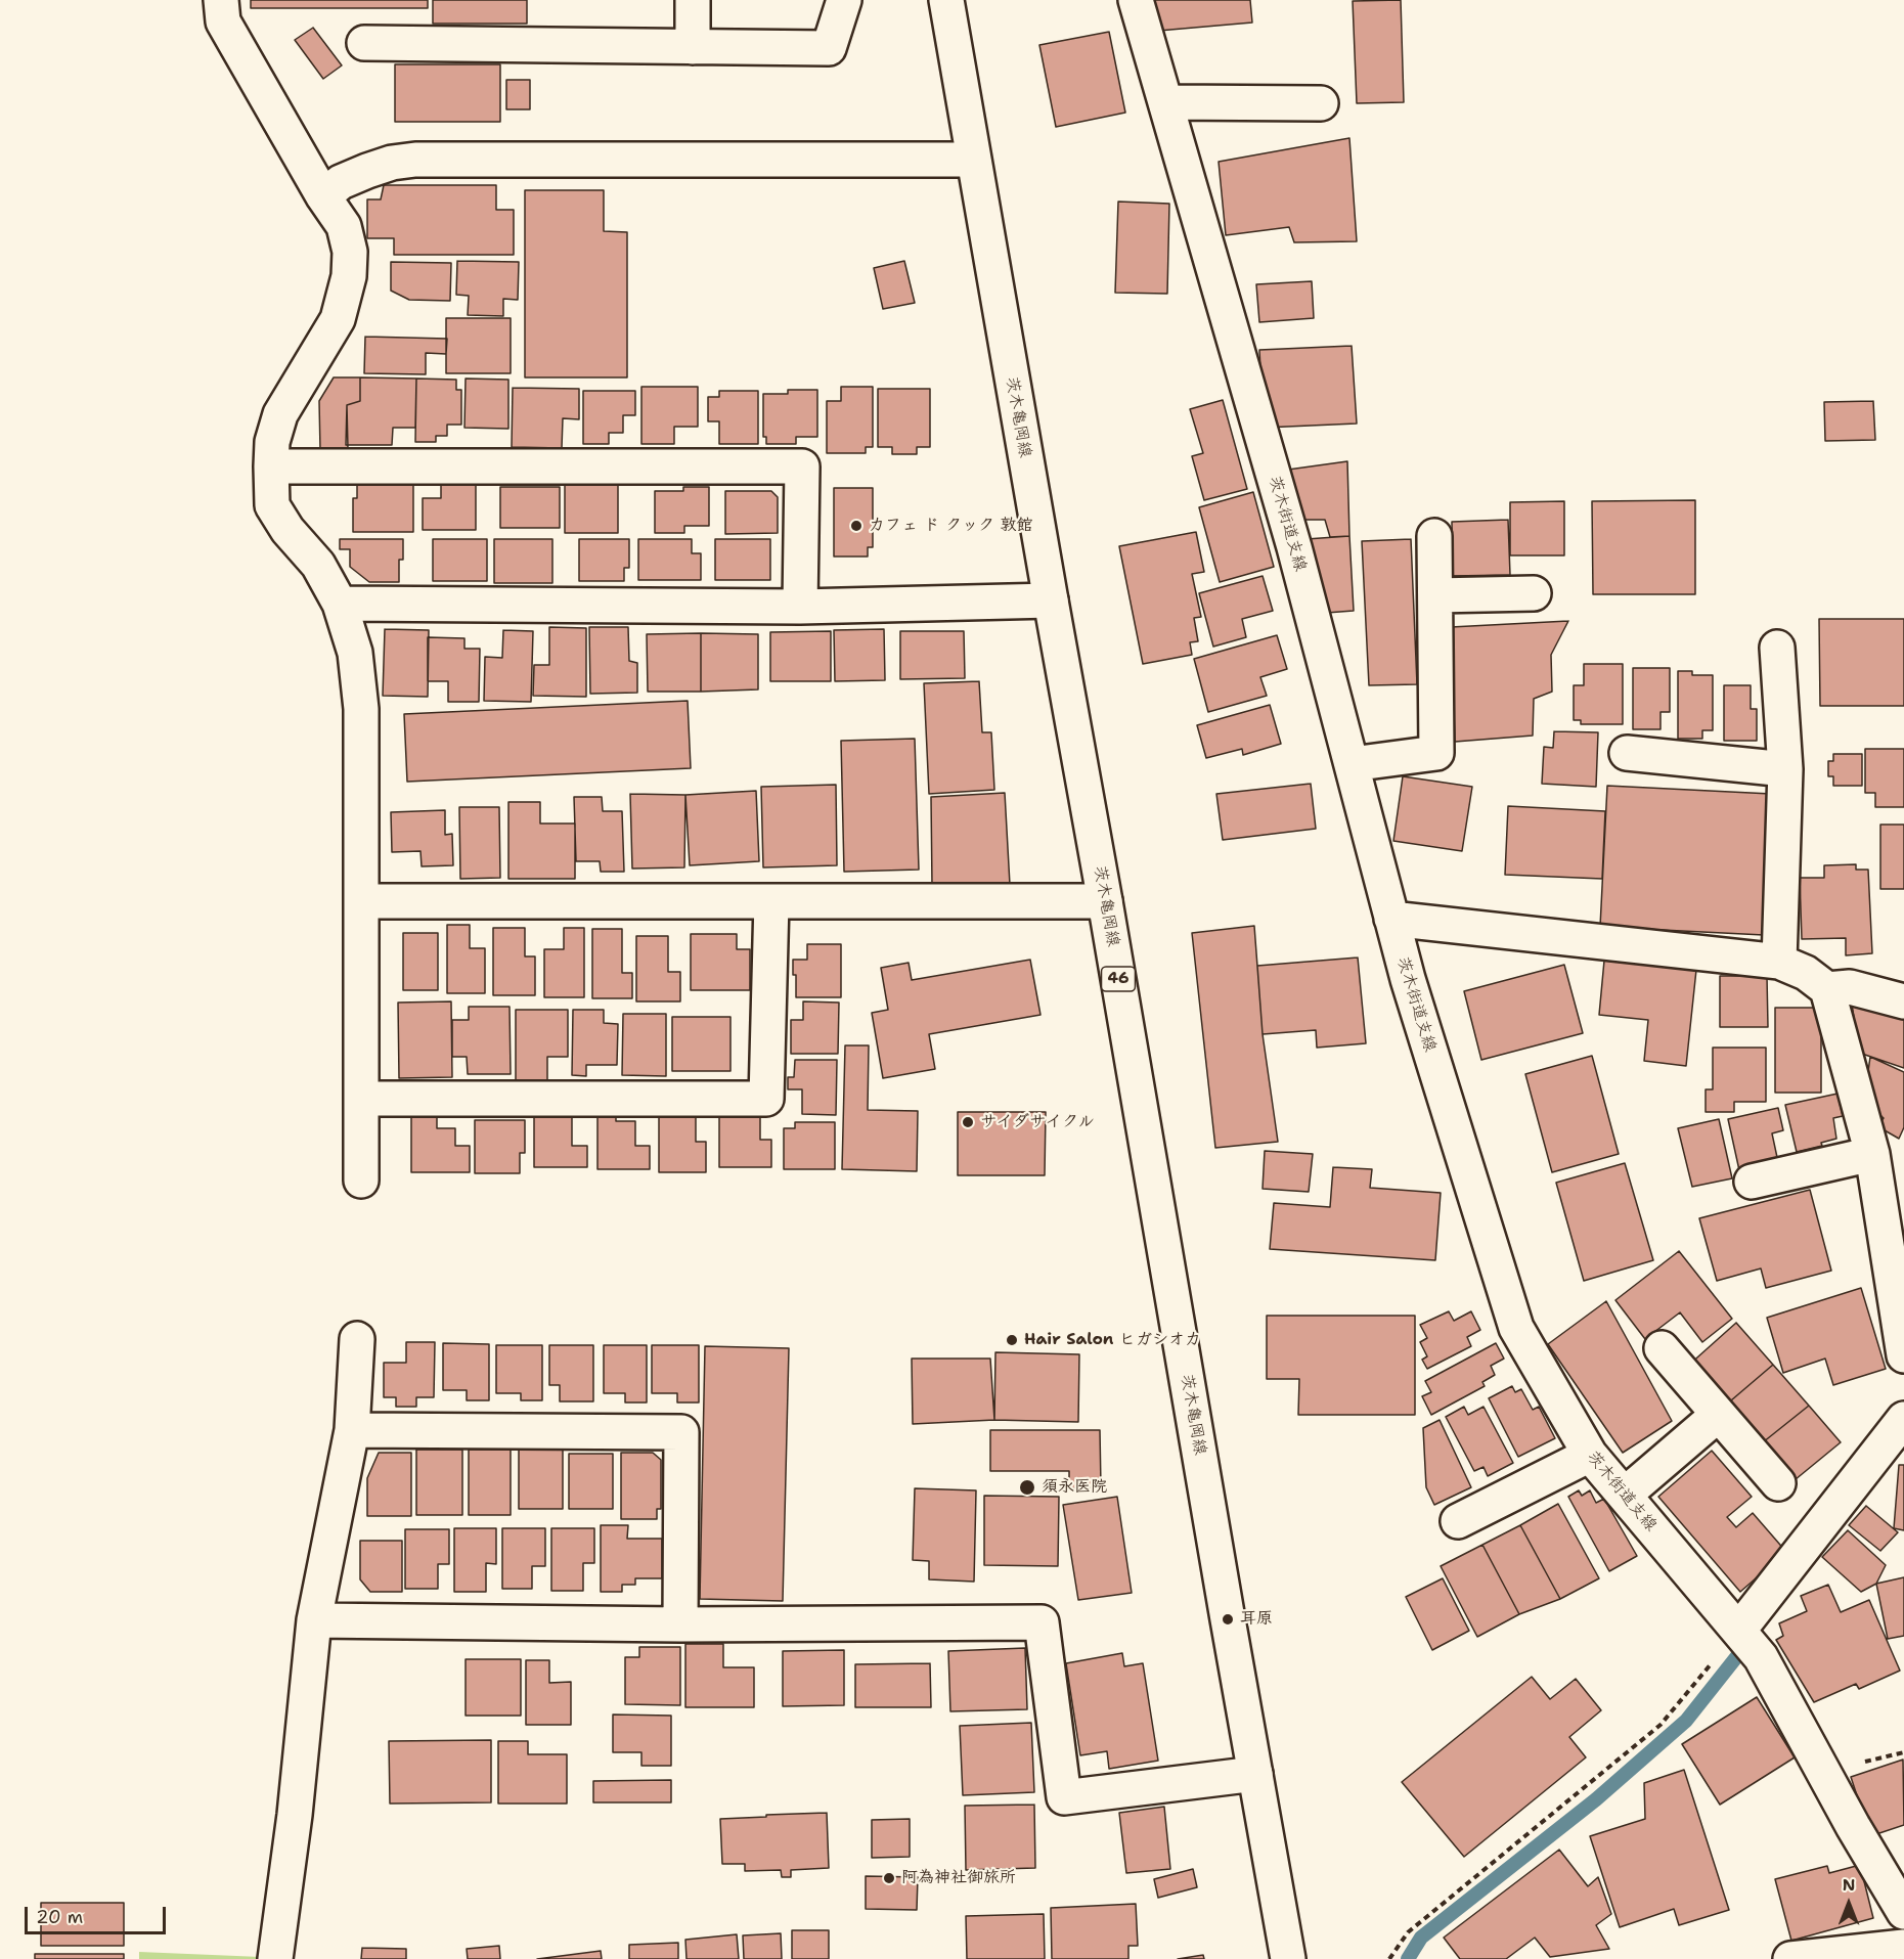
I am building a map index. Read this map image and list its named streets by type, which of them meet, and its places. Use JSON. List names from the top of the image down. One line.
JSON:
{"streets":{"street":["茨木亀岡線","茨木街道支線","46"]},"places":["カフェ ド クック 敦館","サイダサイクル","Hair Salon ヒガシオカ","須永医院","耳原","阿為神社御旅所"],"scale_bar":"20 m","north":"top"}
